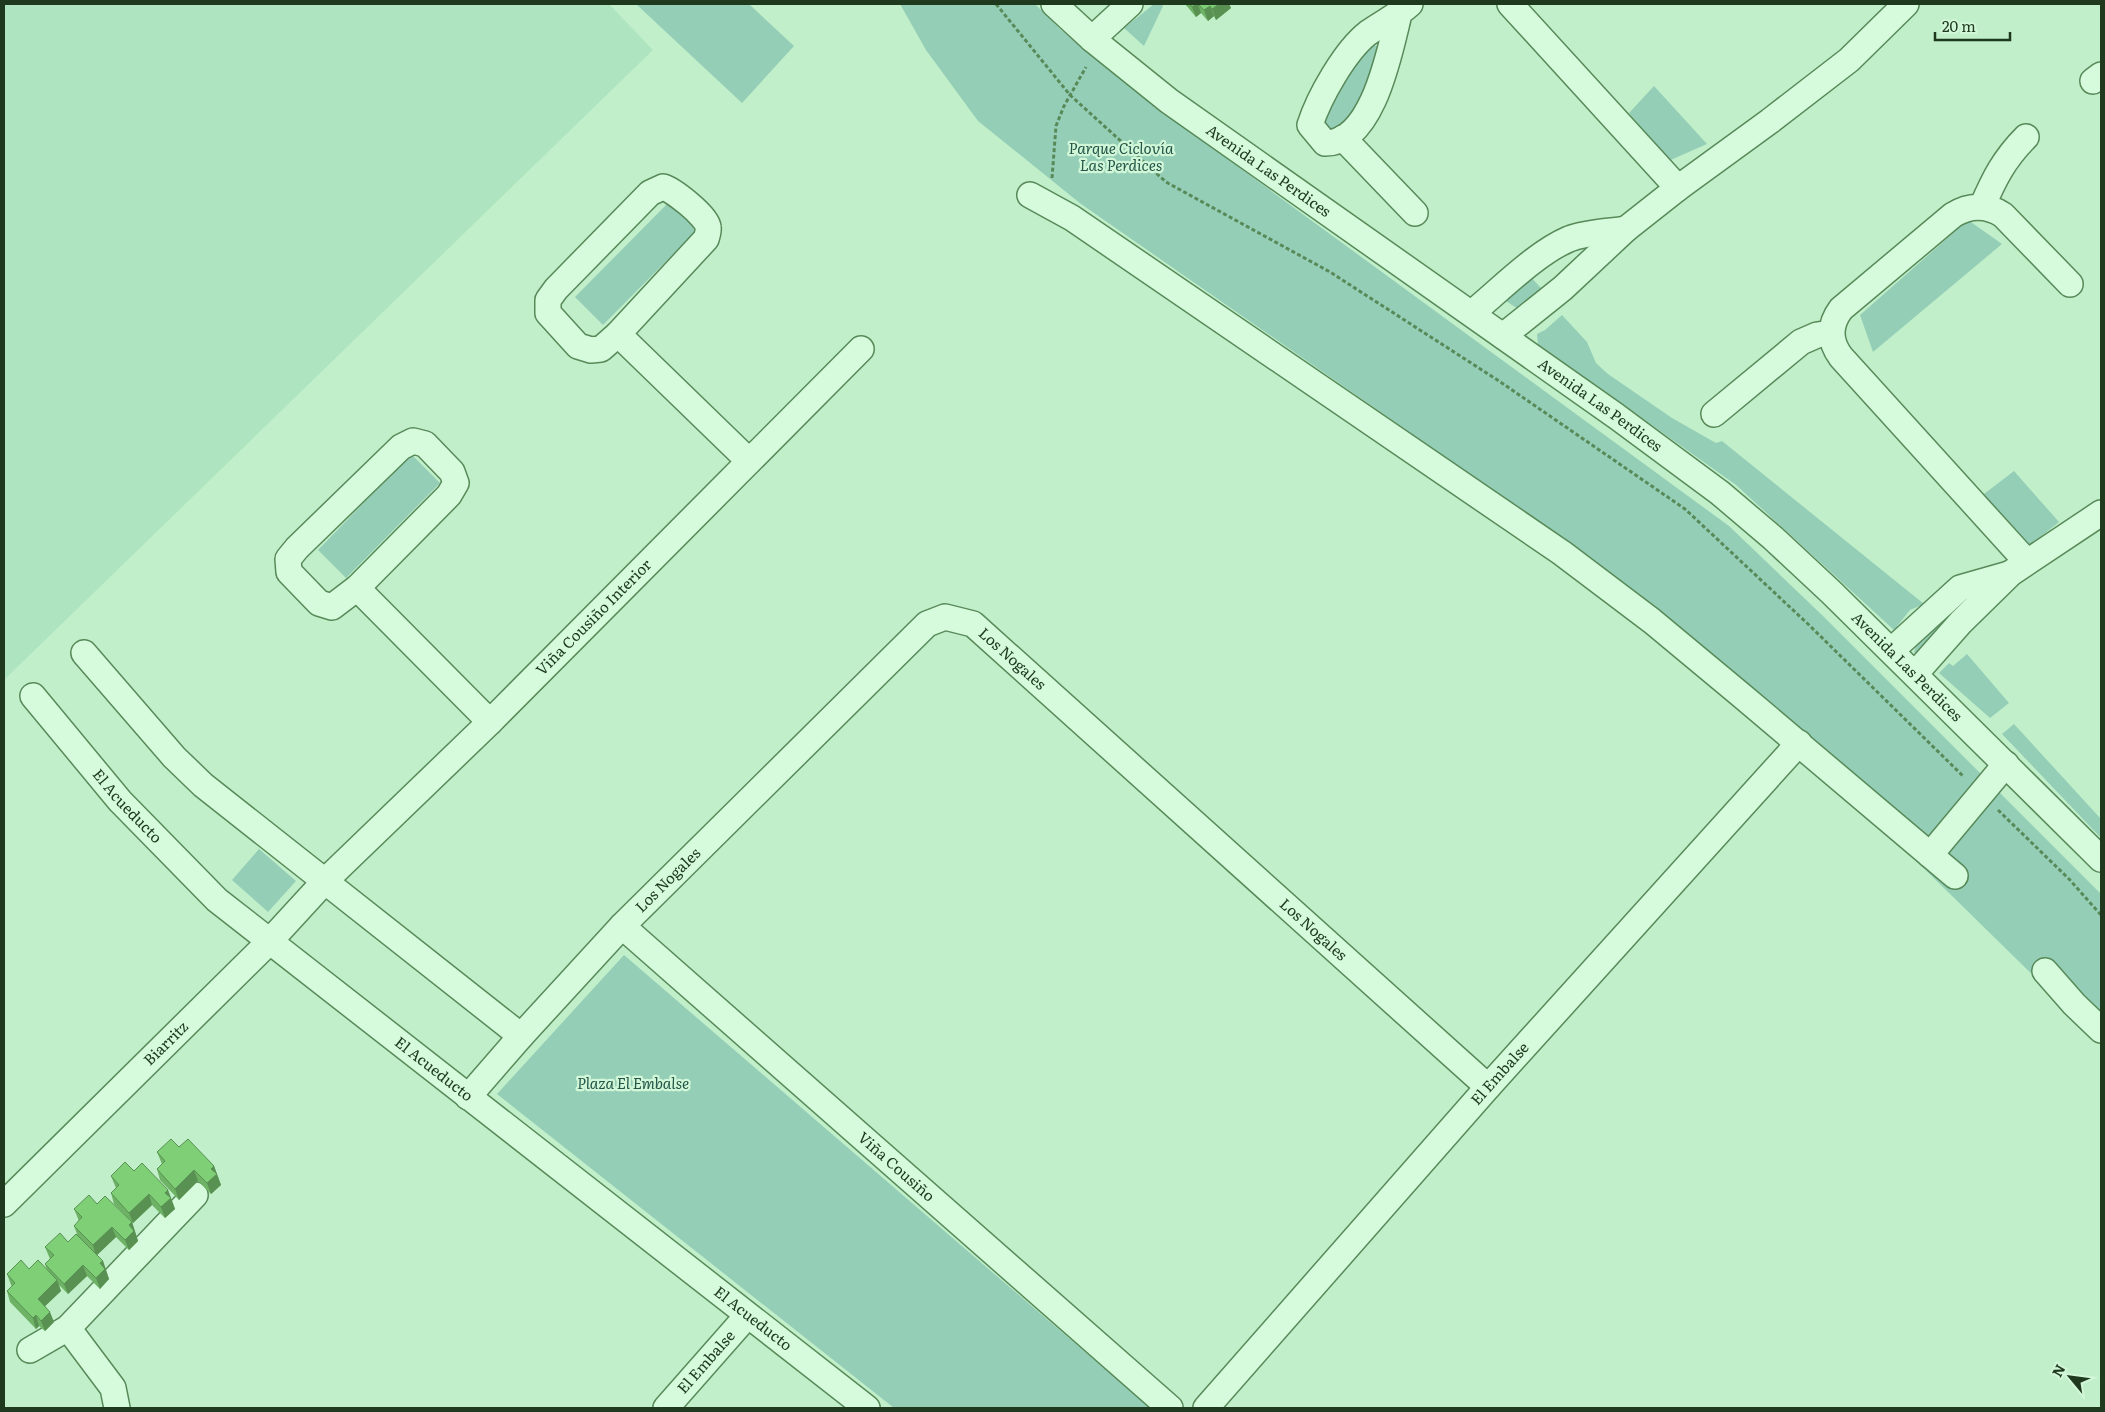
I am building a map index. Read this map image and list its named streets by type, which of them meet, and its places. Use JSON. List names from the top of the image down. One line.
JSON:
{"streets":{"street":["Avenida Las Perdices","Viña Cousiño Interior","Los Nogales","El Acueducto","Biarritz","El Embalse","Viña Cousiño"]},"crossings":[["Viña Cousiño Interior","Biarritz"],["Los Nogales","El Acueducto"],["Los Nogales","El Embalse"],["Los Nogales","Viña Cousiño"],["El Acueducto","Biarritz"],["El Acueducto","El Embalse"]],"parks":["Parque Ciclovía Las Perdices","Plaza El Embalse"],"scale_bar":"20 m","north":"top left"}
